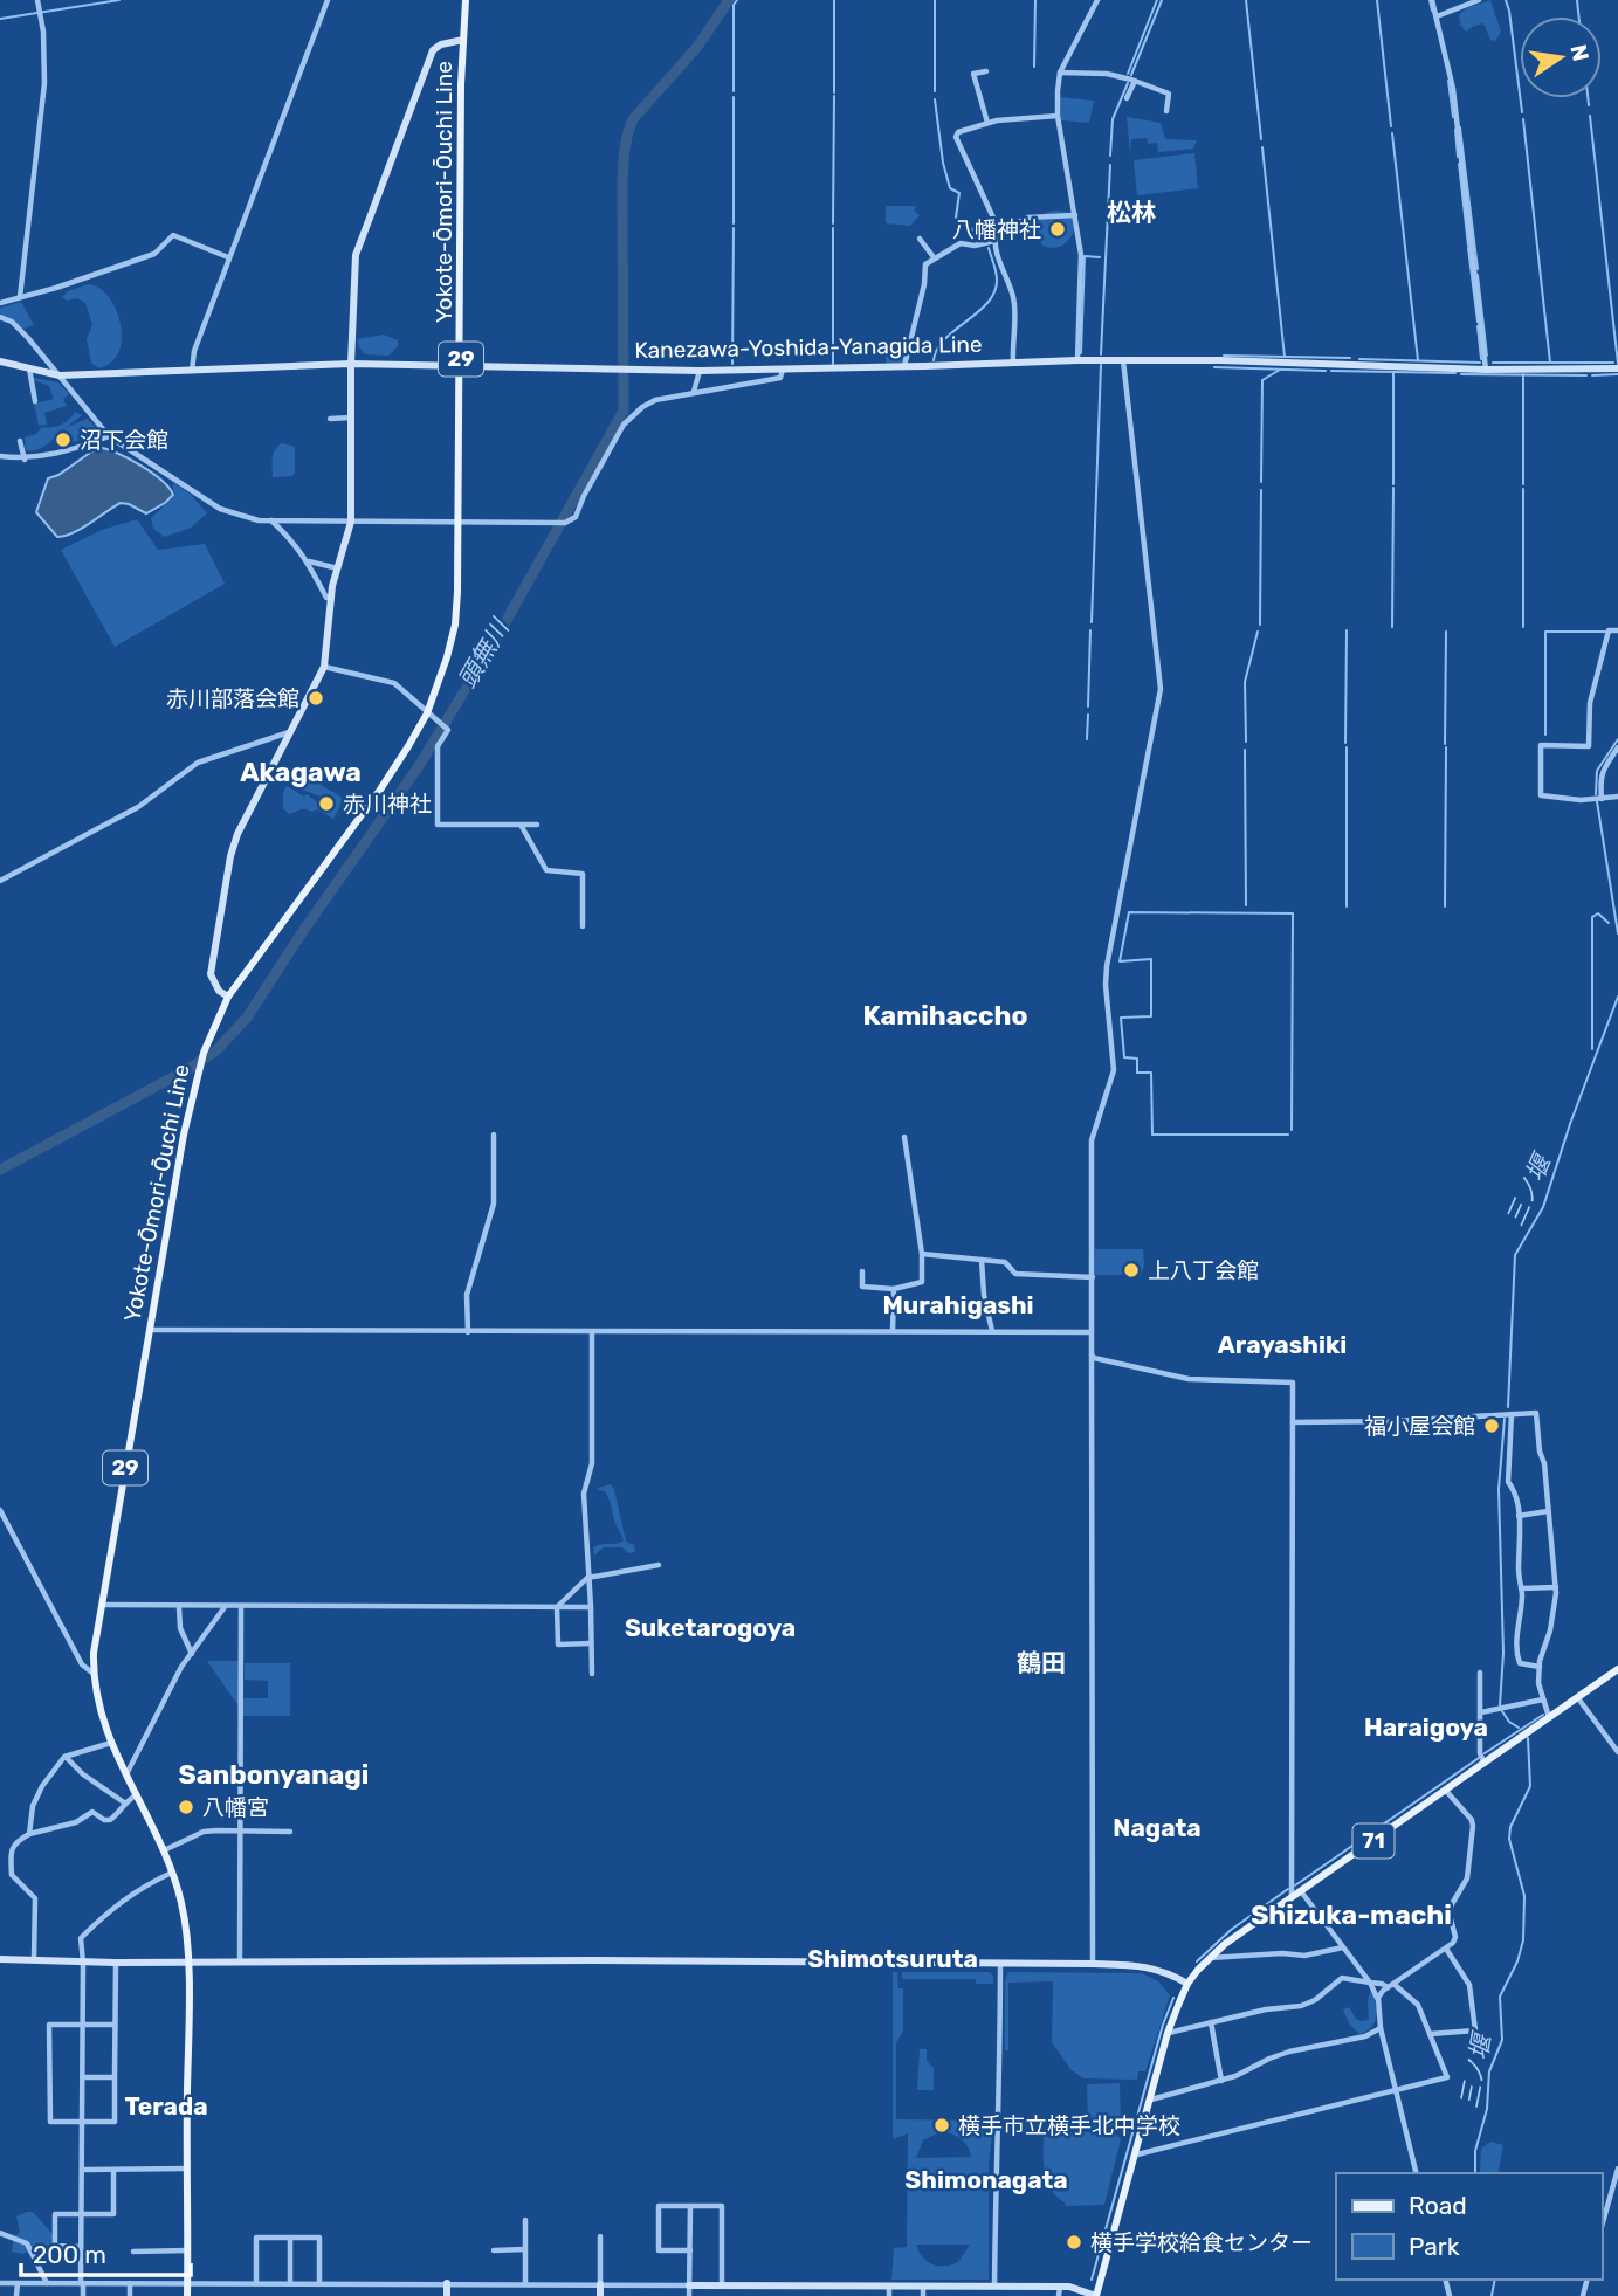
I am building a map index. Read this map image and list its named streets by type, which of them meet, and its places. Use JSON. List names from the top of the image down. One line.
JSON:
{"streets":{"main road":["Yokote-Ōmori-Ōuchi Line","29","71"],"street":["Kanezawa-Yoshida-Yanagida Line"]},"crossings":[["Yokote-Ōmori-Ōuchi Line","Kanezawa-Yoshida-Yanagida Line"]],"districts":["松林","Akagawa","Kamihaccho","Murahigashi","Arayashiki","Suketarogoya","鶴田","Haraigoya","Sanbonyanagi","Nagata","Shizuka-machi","Shimotsuruta","Terada","Shimonagata"],"water":["頭無川","三ノ堰"],"places":["八幡神社","沼下会館","赤川部落会館","赤川神社","上八丁会館","福小屋会館","八幡宮","横手市立横手北中学校","横手学校給食センター"],"legend":["Road","Park"],"scale_bar":"200 m","north":"right"}
